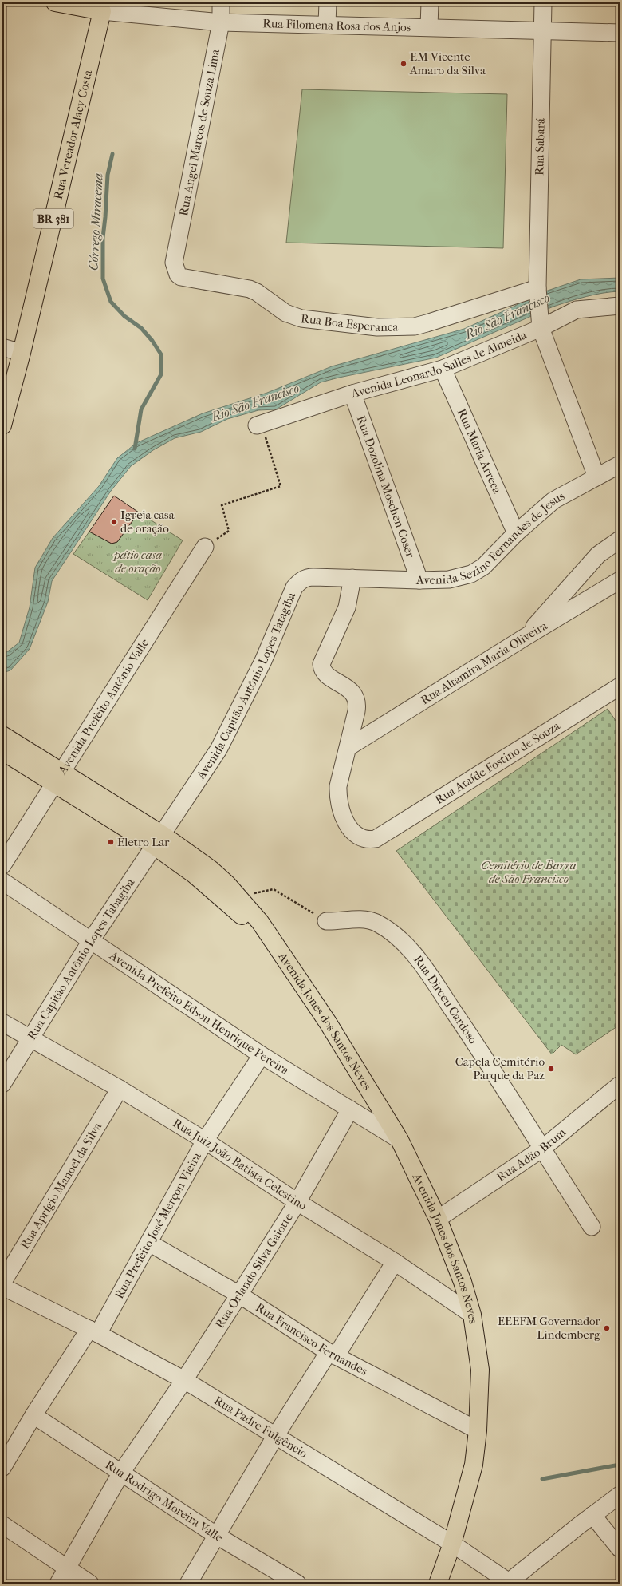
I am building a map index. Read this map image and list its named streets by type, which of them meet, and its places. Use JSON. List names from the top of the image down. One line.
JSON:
{"streets":{"main road":["Rua Filomena Rosa dos Anjos","Rua Vereador Alacy Costa","BR-381","Avenida Jones dos Santos Neves"],"street":["Rua Angel Marcos de Souza Lima","Rua Sabará","Rua Boa Esperanca","Avenida Leonardo Salles de Almeida","Rua Maria Arreca","Rua Dozolina Moschen Coser","Avenida Sezino Fernandes de Jesus","Rua Altamira Maria Oliveira","Avenida Capitão Antônio Lopes Tatagiba","Avenida Prefeito Antônio Valle","Rua Ataíde Fostino de Souza","Rua Capitão Antônio Lopes Tabagiba","Rua Dirceu Cardoso","Avenida Prefeito Edson Henrique Pereira","Rua Adão Brum","Rua Juiz João Batista Celestino","Rua Aprígio Manoel da Silva","Rua Prefeito José Merçon Vieira","Rua Orlando Silva Gaiotte","Rua Francisco Fernandes","Rua Padre Fulgêncio","Rua Rodrigo Moreira Valle"]},"crossings":[["Rua Filomena Rosa dos Anjos","Rua Angel Marcos de Souza Lima"],["Rua Filomena Rosa dos Anjos","Rua Vereador Alacy Costa"],["Rua Filomena Rosa dos Anjos","Rua Sabará"],["Rua Angel Marcos de Souza Lima","Rua Boa Esperanca"],["Rua Sabará","Rua Boa Esperanca"],["Avenida Leonardo Salles de Almeida","Rua Maria Arreca"],["Avenida Leonardo Salles de Almeida","Rua Dozolina Moschen Coser"],["Rua Maria Arreca","Avenida Sezino Fernandes de Jesus"],["Rua Dozolina Moschen Coser","Avenida Sezino Fernandes de Jesus"],["Avenida Sezino Fernandes de Jesus","Avenida Capitão Antônio Lopes Tatagiba"],["Rua Altamira Maria Oliveira","Rua Ataíde Fostino de Souza"],["Avenida Capitão Antônio Lopes Tatagiba","Rua Capitão Antônio Lopes Tabagiba"],["Avenida Capitão Antônio Lopes Tatagiba","Avenida Jones dos Santos Neves"],["Avenida Prefeito Antônio Valle","Avenida Jones dos Santos Neves"],["Rua Capitão Antônio Lopes Tabagiba","Avenida Prefeito Edson Henrique Pereira"],["Rua Capitão Antônio Lopes Tabagiba","Avenida Jones dos Santos Neves"],["Rua Capitão Antônio Lopes Tabagiba","Rua Juiz João Batista Celestino"],["Rua Dirceu Cardoso","Rua Adão Brum"],["Avenida Prefeito Edson Henrique Pereira","Avenida Jones dos Santos Neves"],["Avenida Prefeito Edson Henrique Pereira","Rua Prefeito José Merçon Vieira"],["Avenida Prefeito Edson Henrique Pereira","Rua Orlando Silva Gaiotte"],["Avenida Jones dos Santos Neves","Rua Adão Brum"],["Avenida Jones dos Santos Neves","Rua Juiz João Batista Celestino"],["Avenida Jones dos Santos Neves","Rua Francisco Fernandes"],["Avenida Jones dos Santos Neves","Rua Padre Fulgêncio"],["Rua Juiz João Batista Celestino","Rua Aprígio Manoel da Silva"],["Rua Juiz João Batista Celestino","Rua Prefeito José Merçon Vieira"],["Rua Juiz João Batista Celestino","Rua Orlando Silva Gaiotte"],["Rua Prefeito José Merçon Vieira","Rua Francisco Fernandes"],["Rua Prefeito José Merçon Vieira","Rua Padre Fulgêncio"],["Rua Prefeito José Merçon Vieira","Rua Rodrigo Moreira Valle"],["Rua Orlando Silva Gaiotte","Rua Francisco Fernandes"],["Rua Orlando Silva Gaiotte","Rua Padre Fulgêncio"],["Rua Orlando Silva Gaiotte","Rua Rodrigo Moreira Valle"]],"water":["Córrego Miracema","Rio São Francisco"],"parks":["pátio casa de oração","Cemitério de Barra de São Francisco"],"places":["EM Vicente Amaro da Silva","Igreja casa de oração","Eletro Lar","Capela Cemitério Parque da Paz","EEEFM Governador Lindemberg"]}
